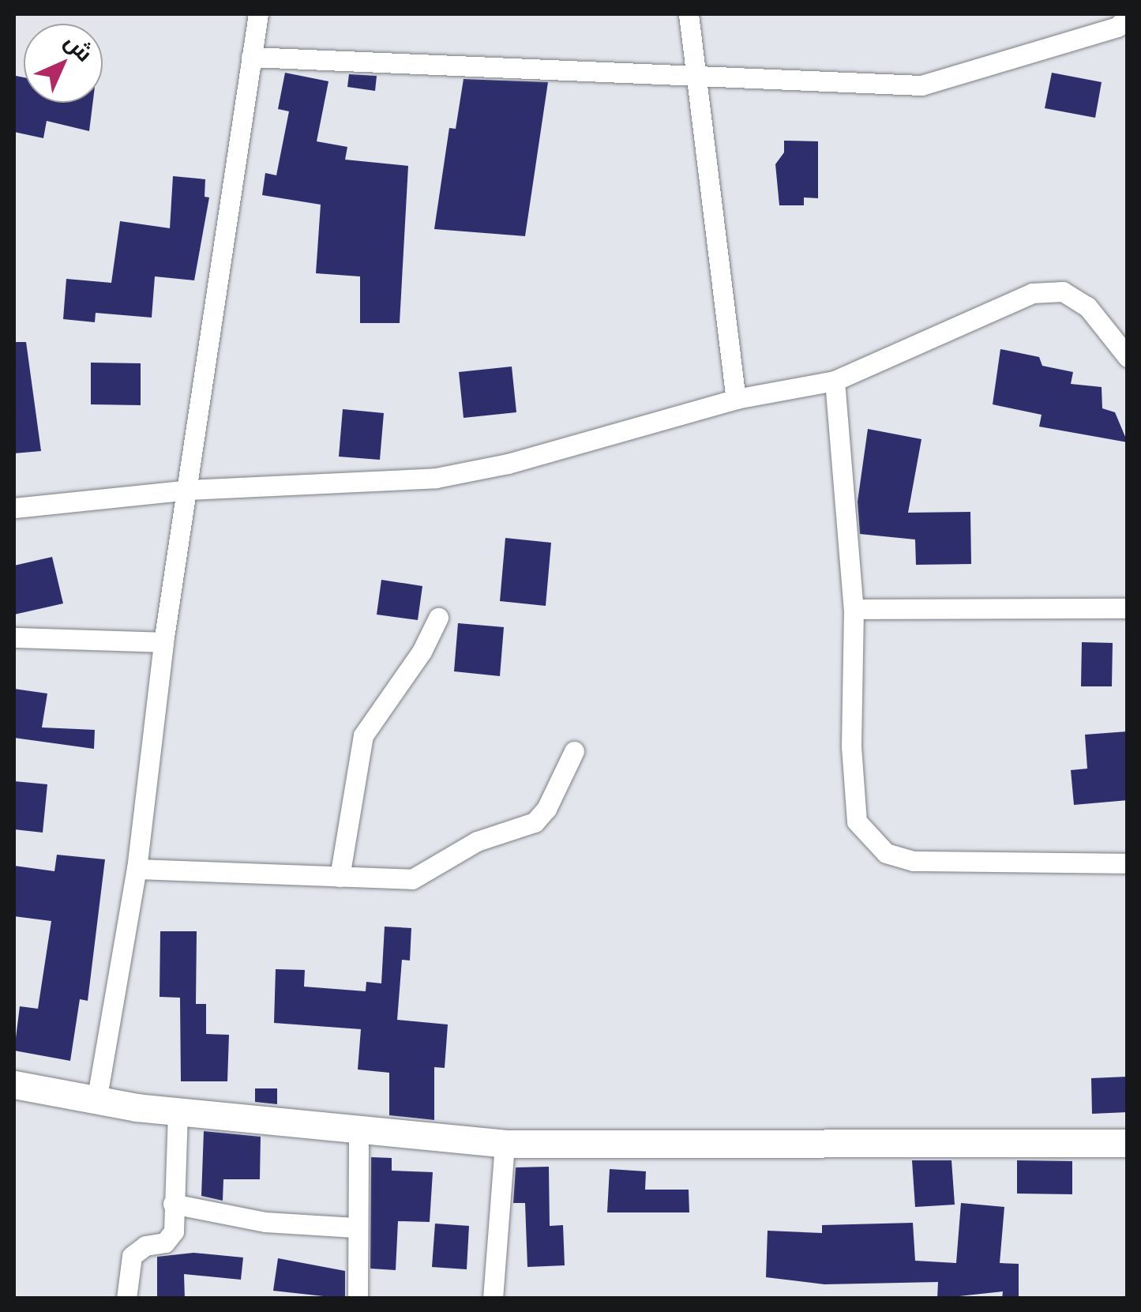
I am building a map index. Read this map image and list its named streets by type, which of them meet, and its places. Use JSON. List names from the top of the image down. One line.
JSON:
{"north":"top right"}
